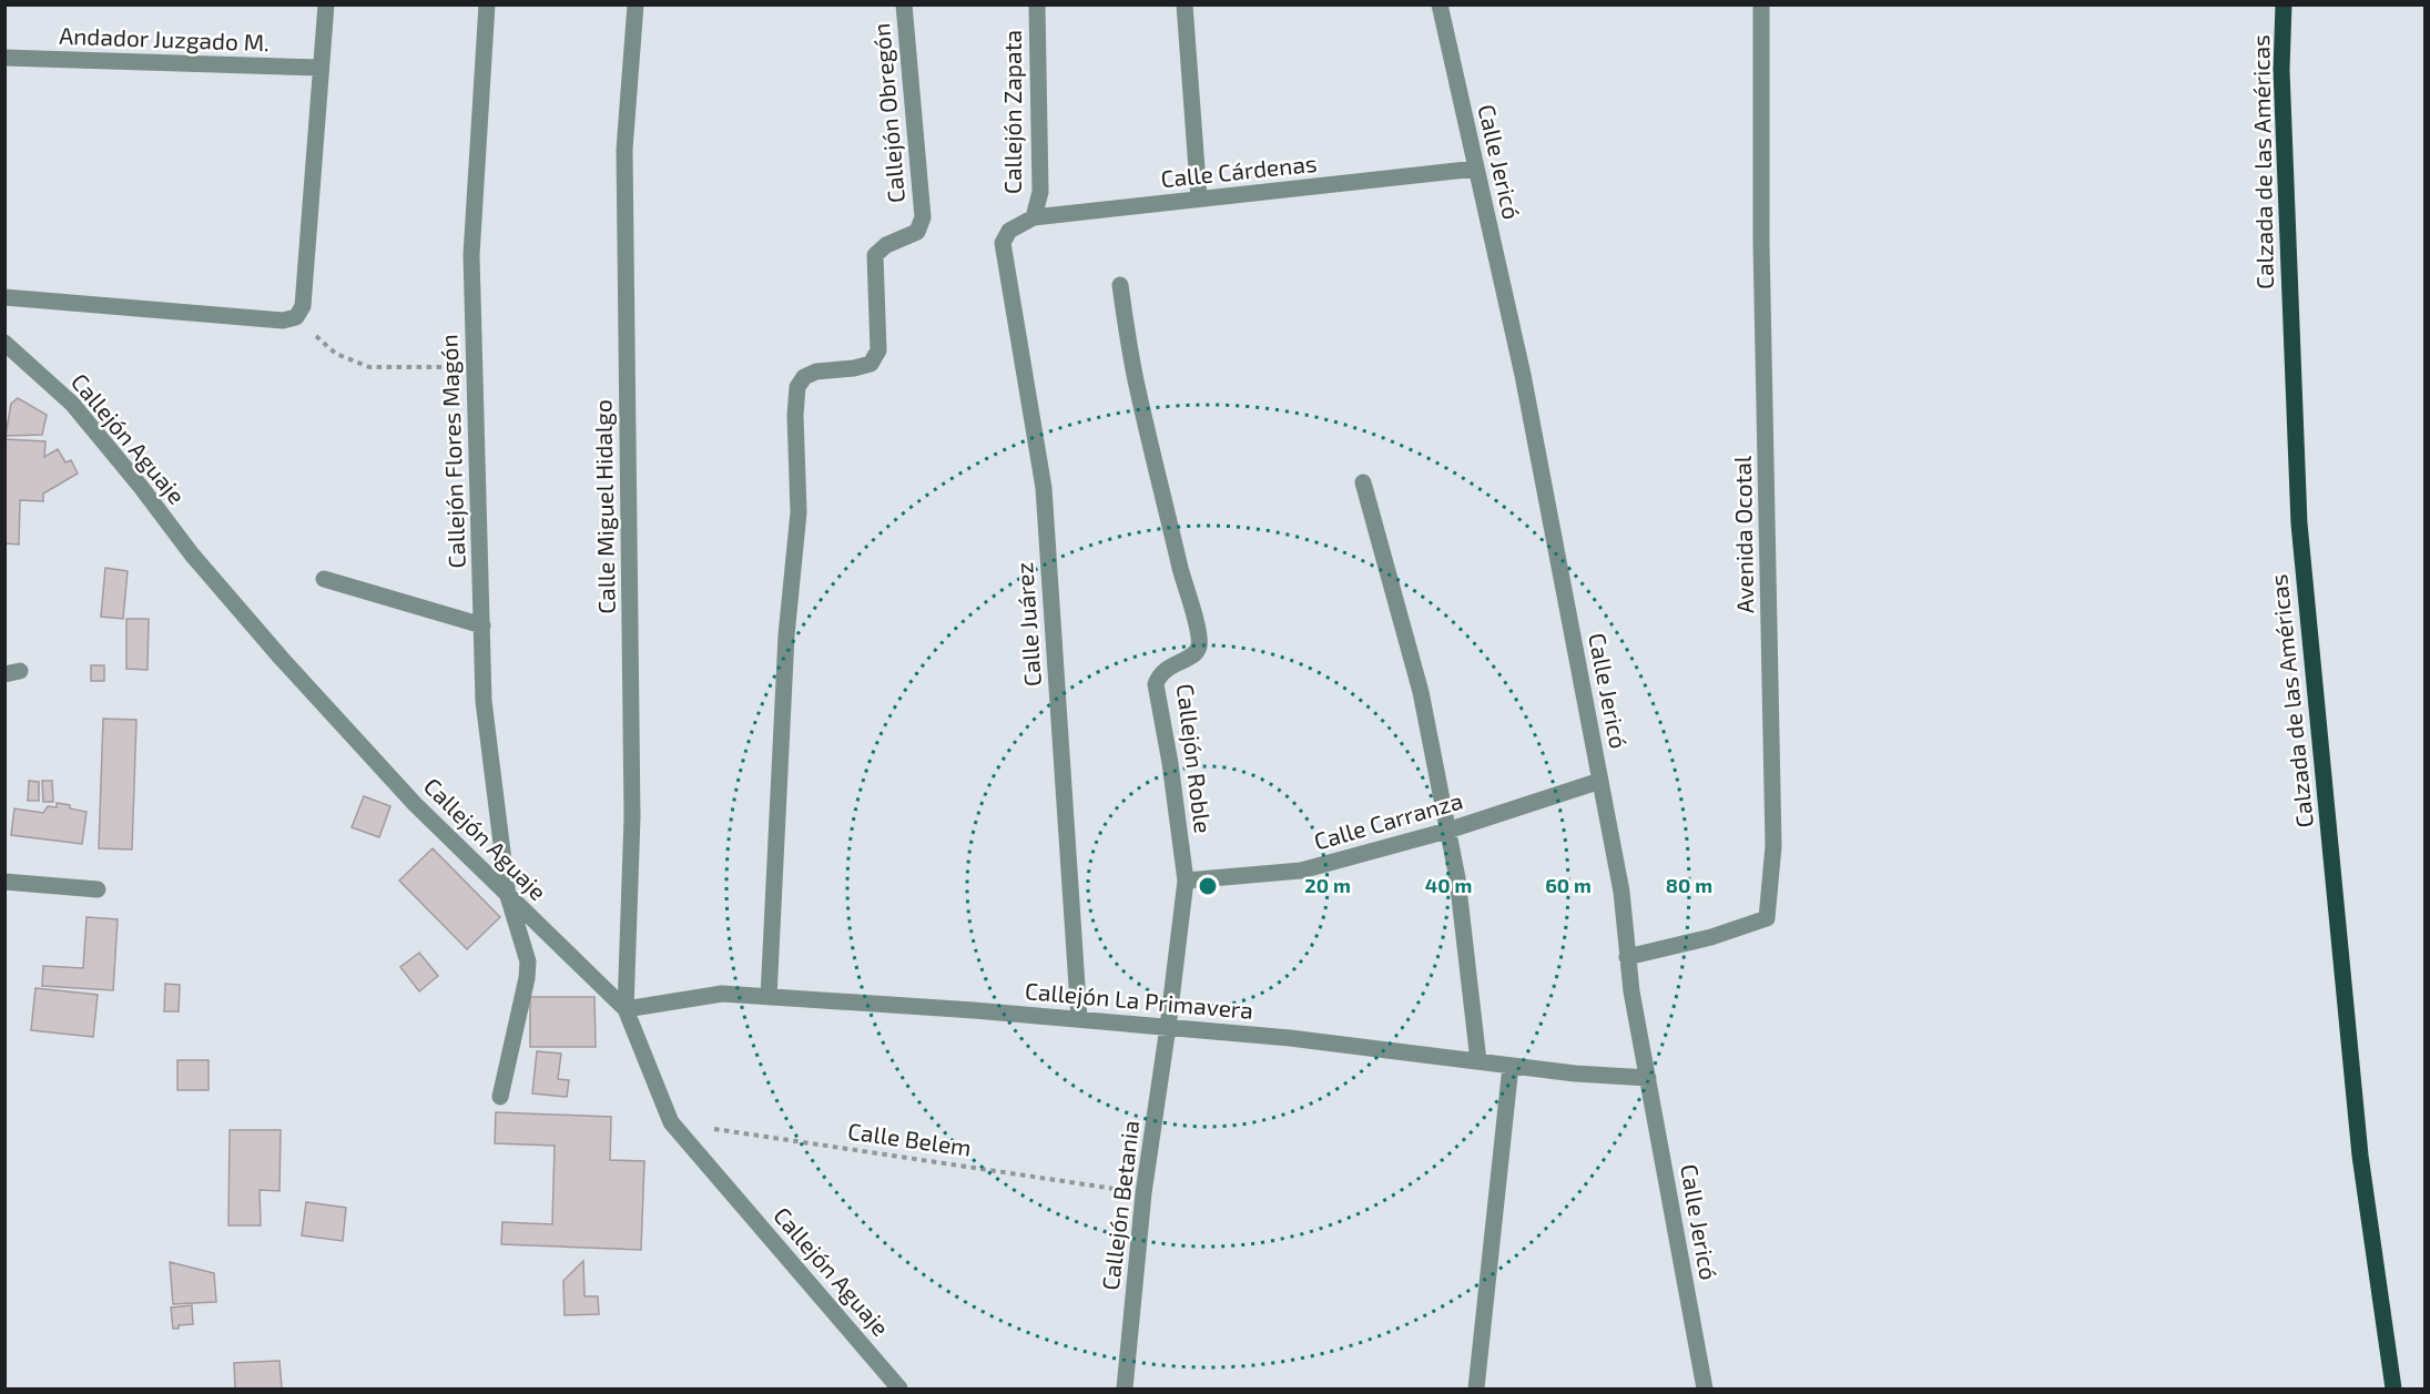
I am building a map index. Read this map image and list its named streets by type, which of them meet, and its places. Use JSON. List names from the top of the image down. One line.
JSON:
{"streets":{"main road":["Calzada de las Américas"],"street":["Andador Juzgado M.","Callejón Zapata","Callejón Obregón","Calle Jericó","Calle Cárdenas","Callejón Aguaje","Callejón Flores Magón","Calle Miguel Hidalgo","Avenida Ocotal","Calle Juárez","Callejón Roble","Calle Carranza","Callejón La Primavera","Callejón Betania"],"path":["Calle Belem"]},"crossings":[["Callejón Zapata","Calle Cárdenas"],["Callejón Obregón","Callejón La Primavera"],["Calle Jericó","Calle Cárdenas"],["Calle Jericó","Avenida Ocotal"],["Calle Jericó","Calle Carranza"],["Calle Jericó","Callejón La Primavera"],["Calle Cárdenas","Calle Juárez"],["Callejón Aguaje","Callejón Flores Magón"],["Callejón Aguaje","Calle Miguel Hidalgo"],["Callejón Aguaje","Callejón La Primavera"],["Callejón Aguaje","Calle Belem"],["Calle Miguel Hidalgo","Callejón La Primavera"],["Calle Juárez","Callejón La Primavera"],["Callejón Roble","Calle Carranza"],["Callejón Roble","Callejón La Primavera"],["Callejón Roble","Callejón Betania"],["Callejón La Primavera","Callejón Betania"],["Calle Belem","Callejón Betania"]],"rings":["20 m","40 m","60 m","80 m"]}
